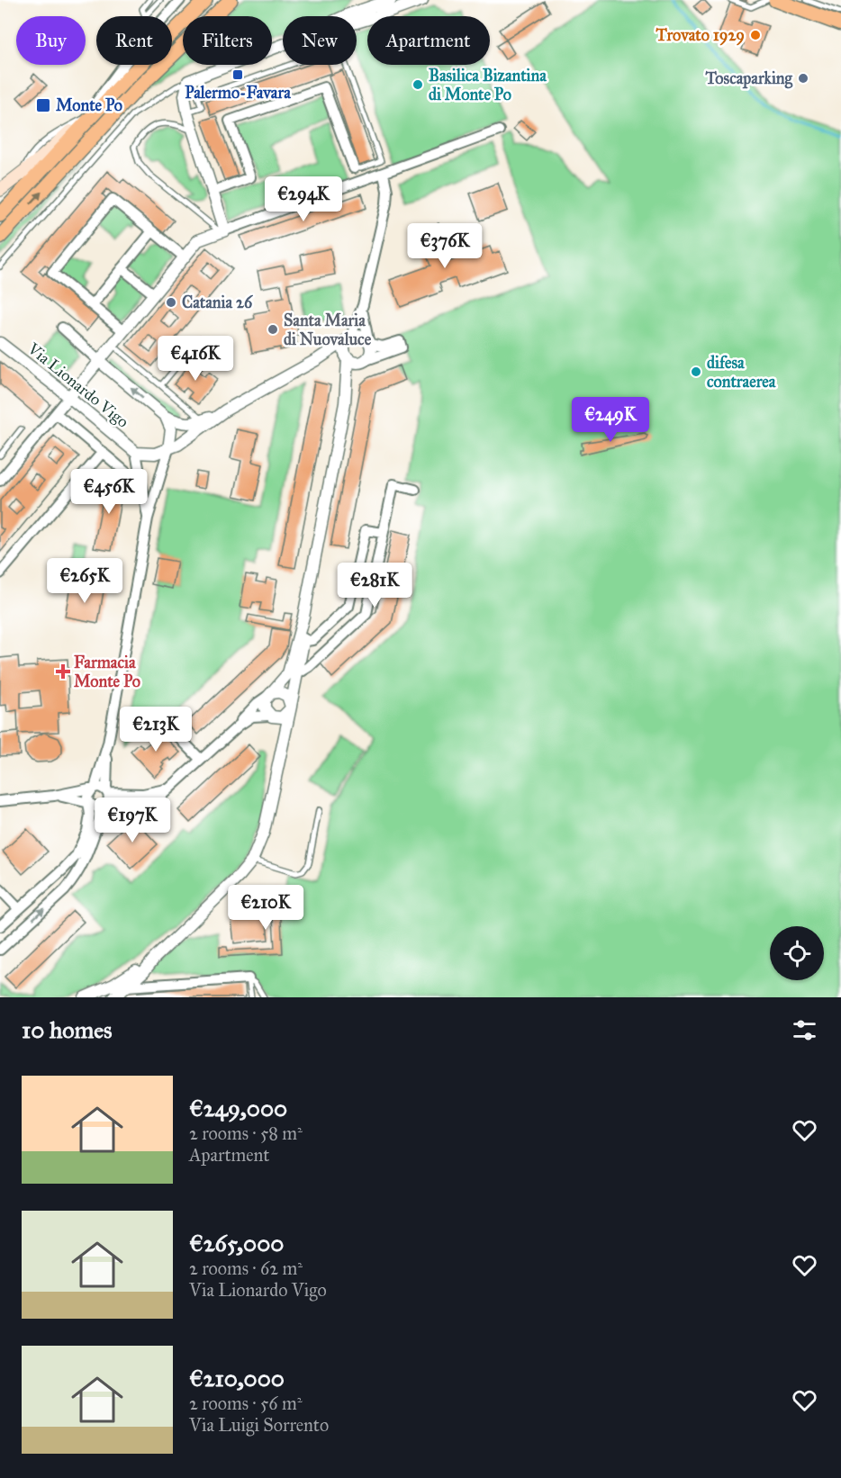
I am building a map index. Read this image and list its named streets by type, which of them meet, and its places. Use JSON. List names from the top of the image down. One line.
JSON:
{"streets":{"street":["Via Lionardo Vigo"]},"places":{"other":["Trovato 1929","Toscaparking","Basilica Bizantina di Monte Po","Catania 26","Santa Maria di Nuovaluce","difesa contraerea"],"transit":["Palermo-Favara","Monte Po"],"health":["Farmacia Monte Po"]},"page":{"chip":["Buy","Rent","Filters","New","Apartment"],"price":["€294K","€376K","€416K","€249K","€456K","€265K","€281K","€213K","€197K","€210K"],"heading":"10 homes","list":[{"name":"€249,000","note":"2 rooms · 58 m² · Apartment"},{"name":"€265,000","note":"2 rooms · 62 m² · Via Lionardo Vigo"},{"name":"€210,000","note":"2 rooms · 56 m² · Via Luigi Sorrento"}]}}
